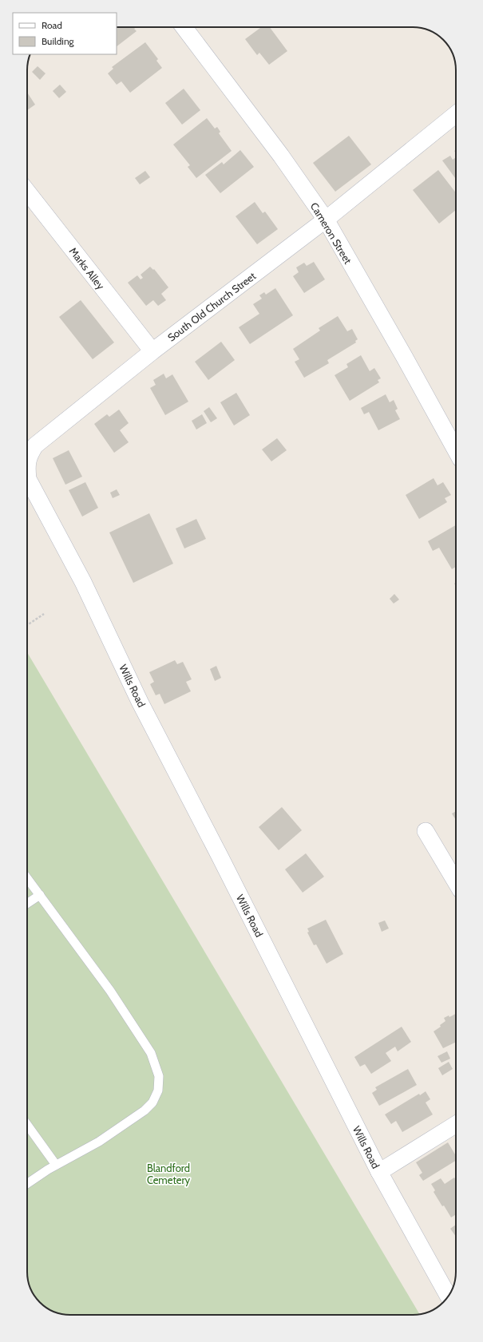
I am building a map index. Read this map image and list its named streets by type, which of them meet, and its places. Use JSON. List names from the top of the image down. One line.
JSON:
{"streets":{"street":["Cameron Street","Marks Alley","South Old Church Street","Wills Road"]},"crossings":[["Cameron Street","South Old Church Street"],["Marks Alley","South Old Church Street"],["South Old Church Street","Wills Road"]],"parks":["Blandford Cemetery"],"legend":["Road","Building"]}
